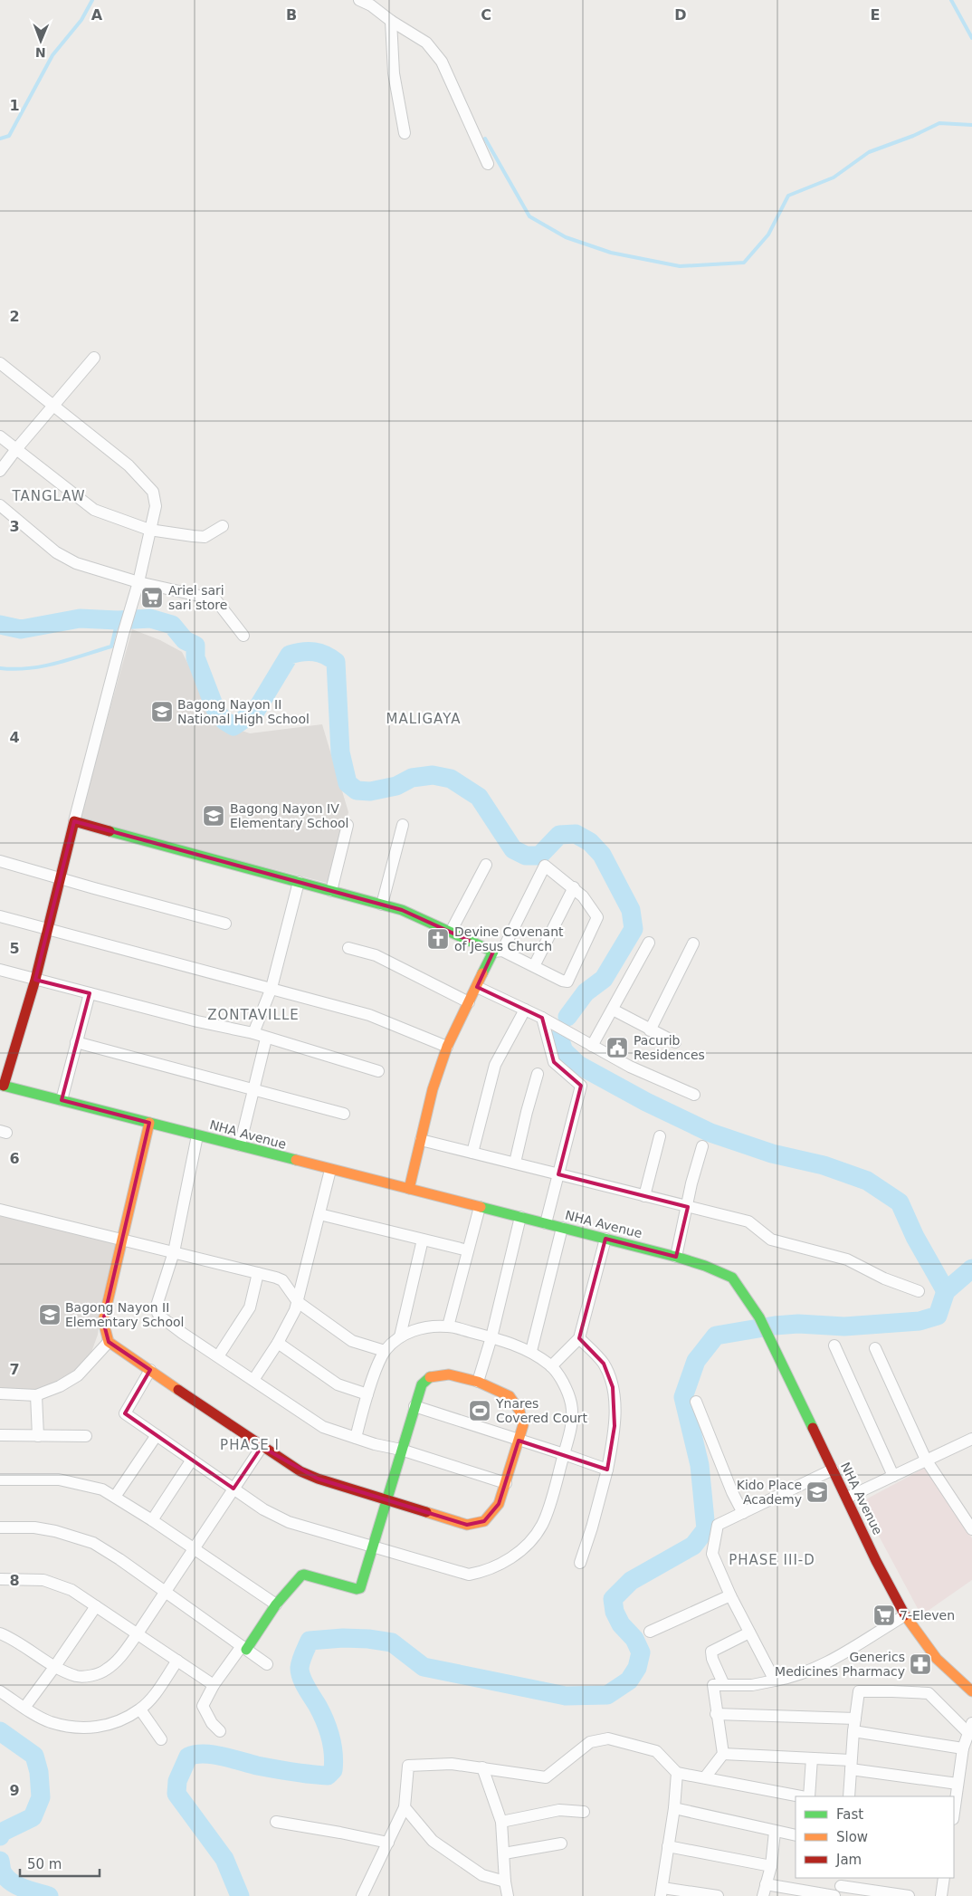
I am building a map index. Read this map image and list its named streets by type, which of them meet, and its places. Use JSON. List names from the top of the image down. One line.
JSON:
{"streets":{"street":["NHA Avenue"]},"districts":["TANGLAW","MALIGAYA","ZONTAVILLE","PHASE I","PHASE III-D"],"places":{"supermarket":["Ariel sari sari store","7-Eleven"],"school or university":["Bagong Nayon II National High School","Bagong Nayon IV Elementary School","Bagong Nayon II Elementary School","Kido Place Academy"],"church":["Devine Covenant of Jesus Church"],"public building":["Pacurib Residences"],"sports":["Ynares Covered Court"],"pharmacy":["Generics Medicines Pharmacy"]},"legend":["Fast","Slow","Jam"],"scale_bar":"50 m","north":"bottom","grid":{"columns":["A","B","C","D","E"],"rows":["1","2","3","4","5","6","7","8","9"]}}
